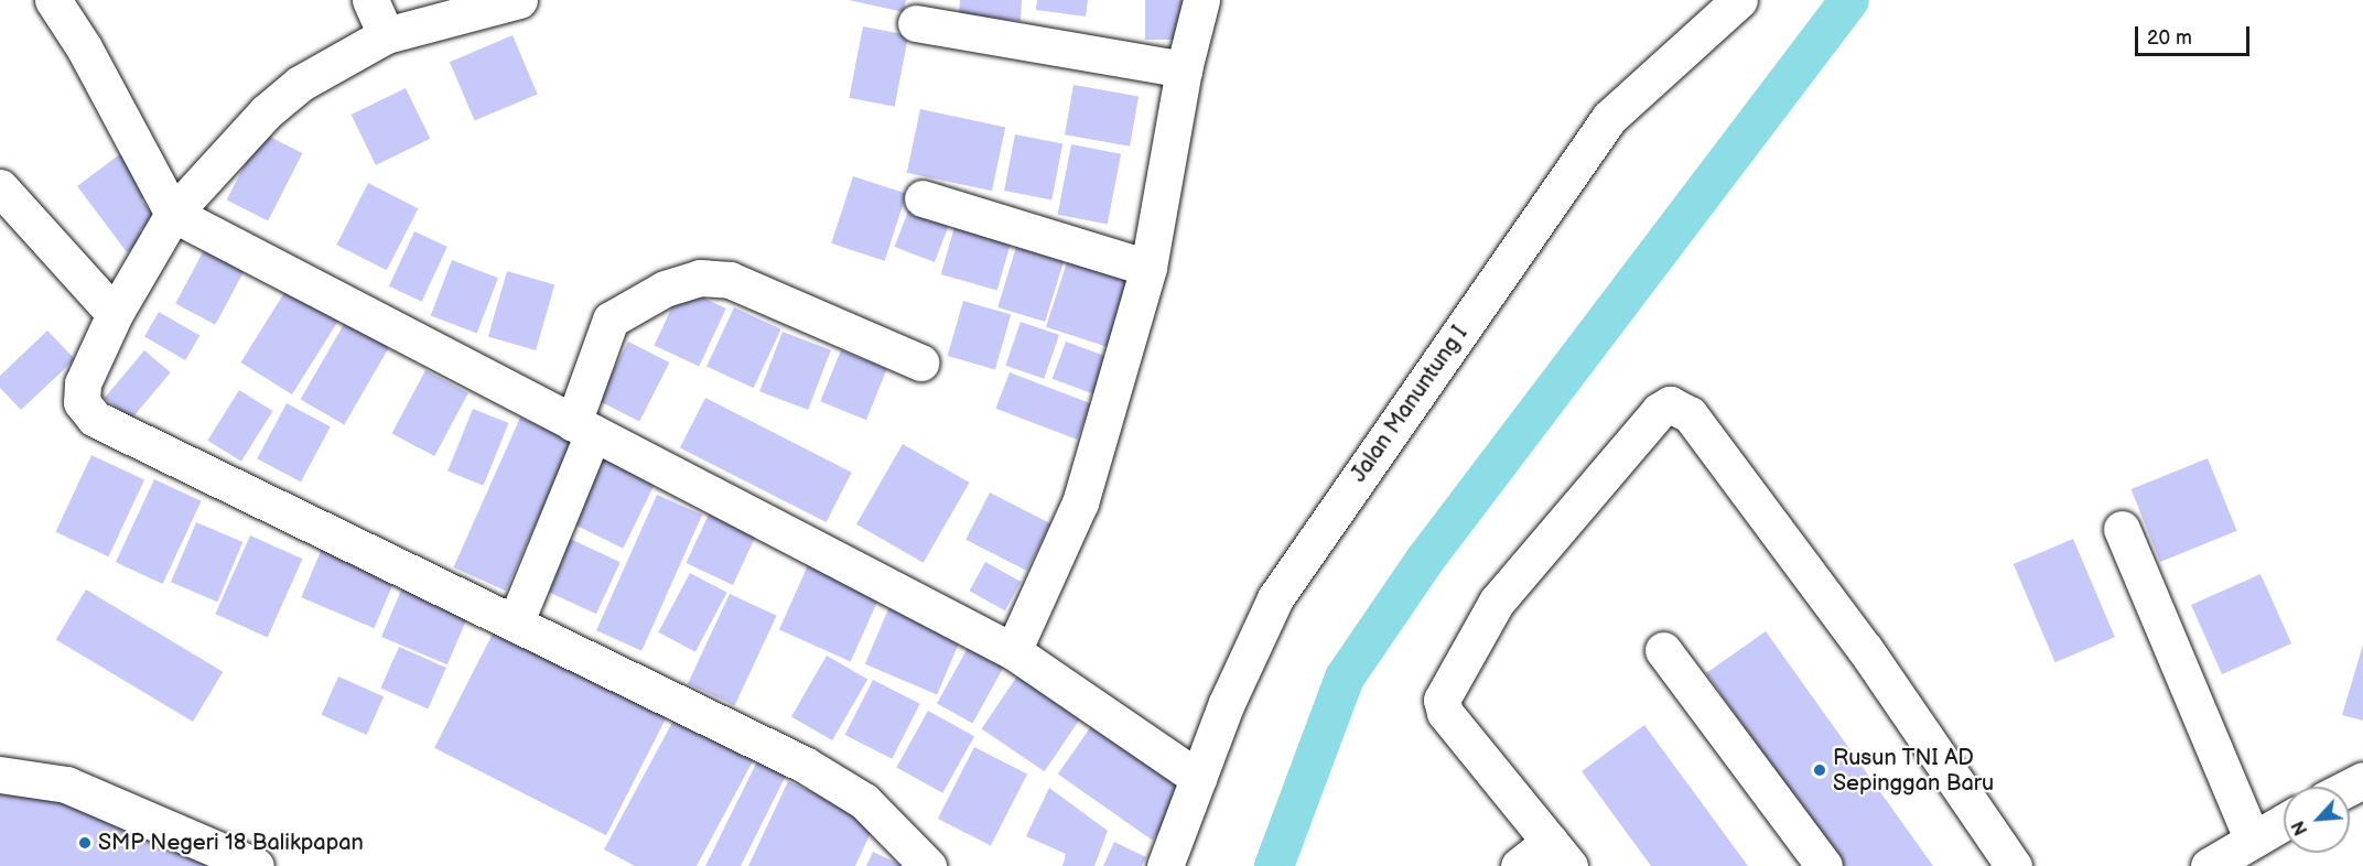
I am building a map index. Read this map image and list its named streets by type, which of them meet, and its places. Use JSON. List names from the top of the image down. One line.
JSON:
{"streets":{"street":["Jalan Manuntung I"]},"places":["Rusun TNI AD Sepinggan Baru","SMP Negeri 18 Balikpapan"],"scale_bar":"20 m","north":"bottom left"}
